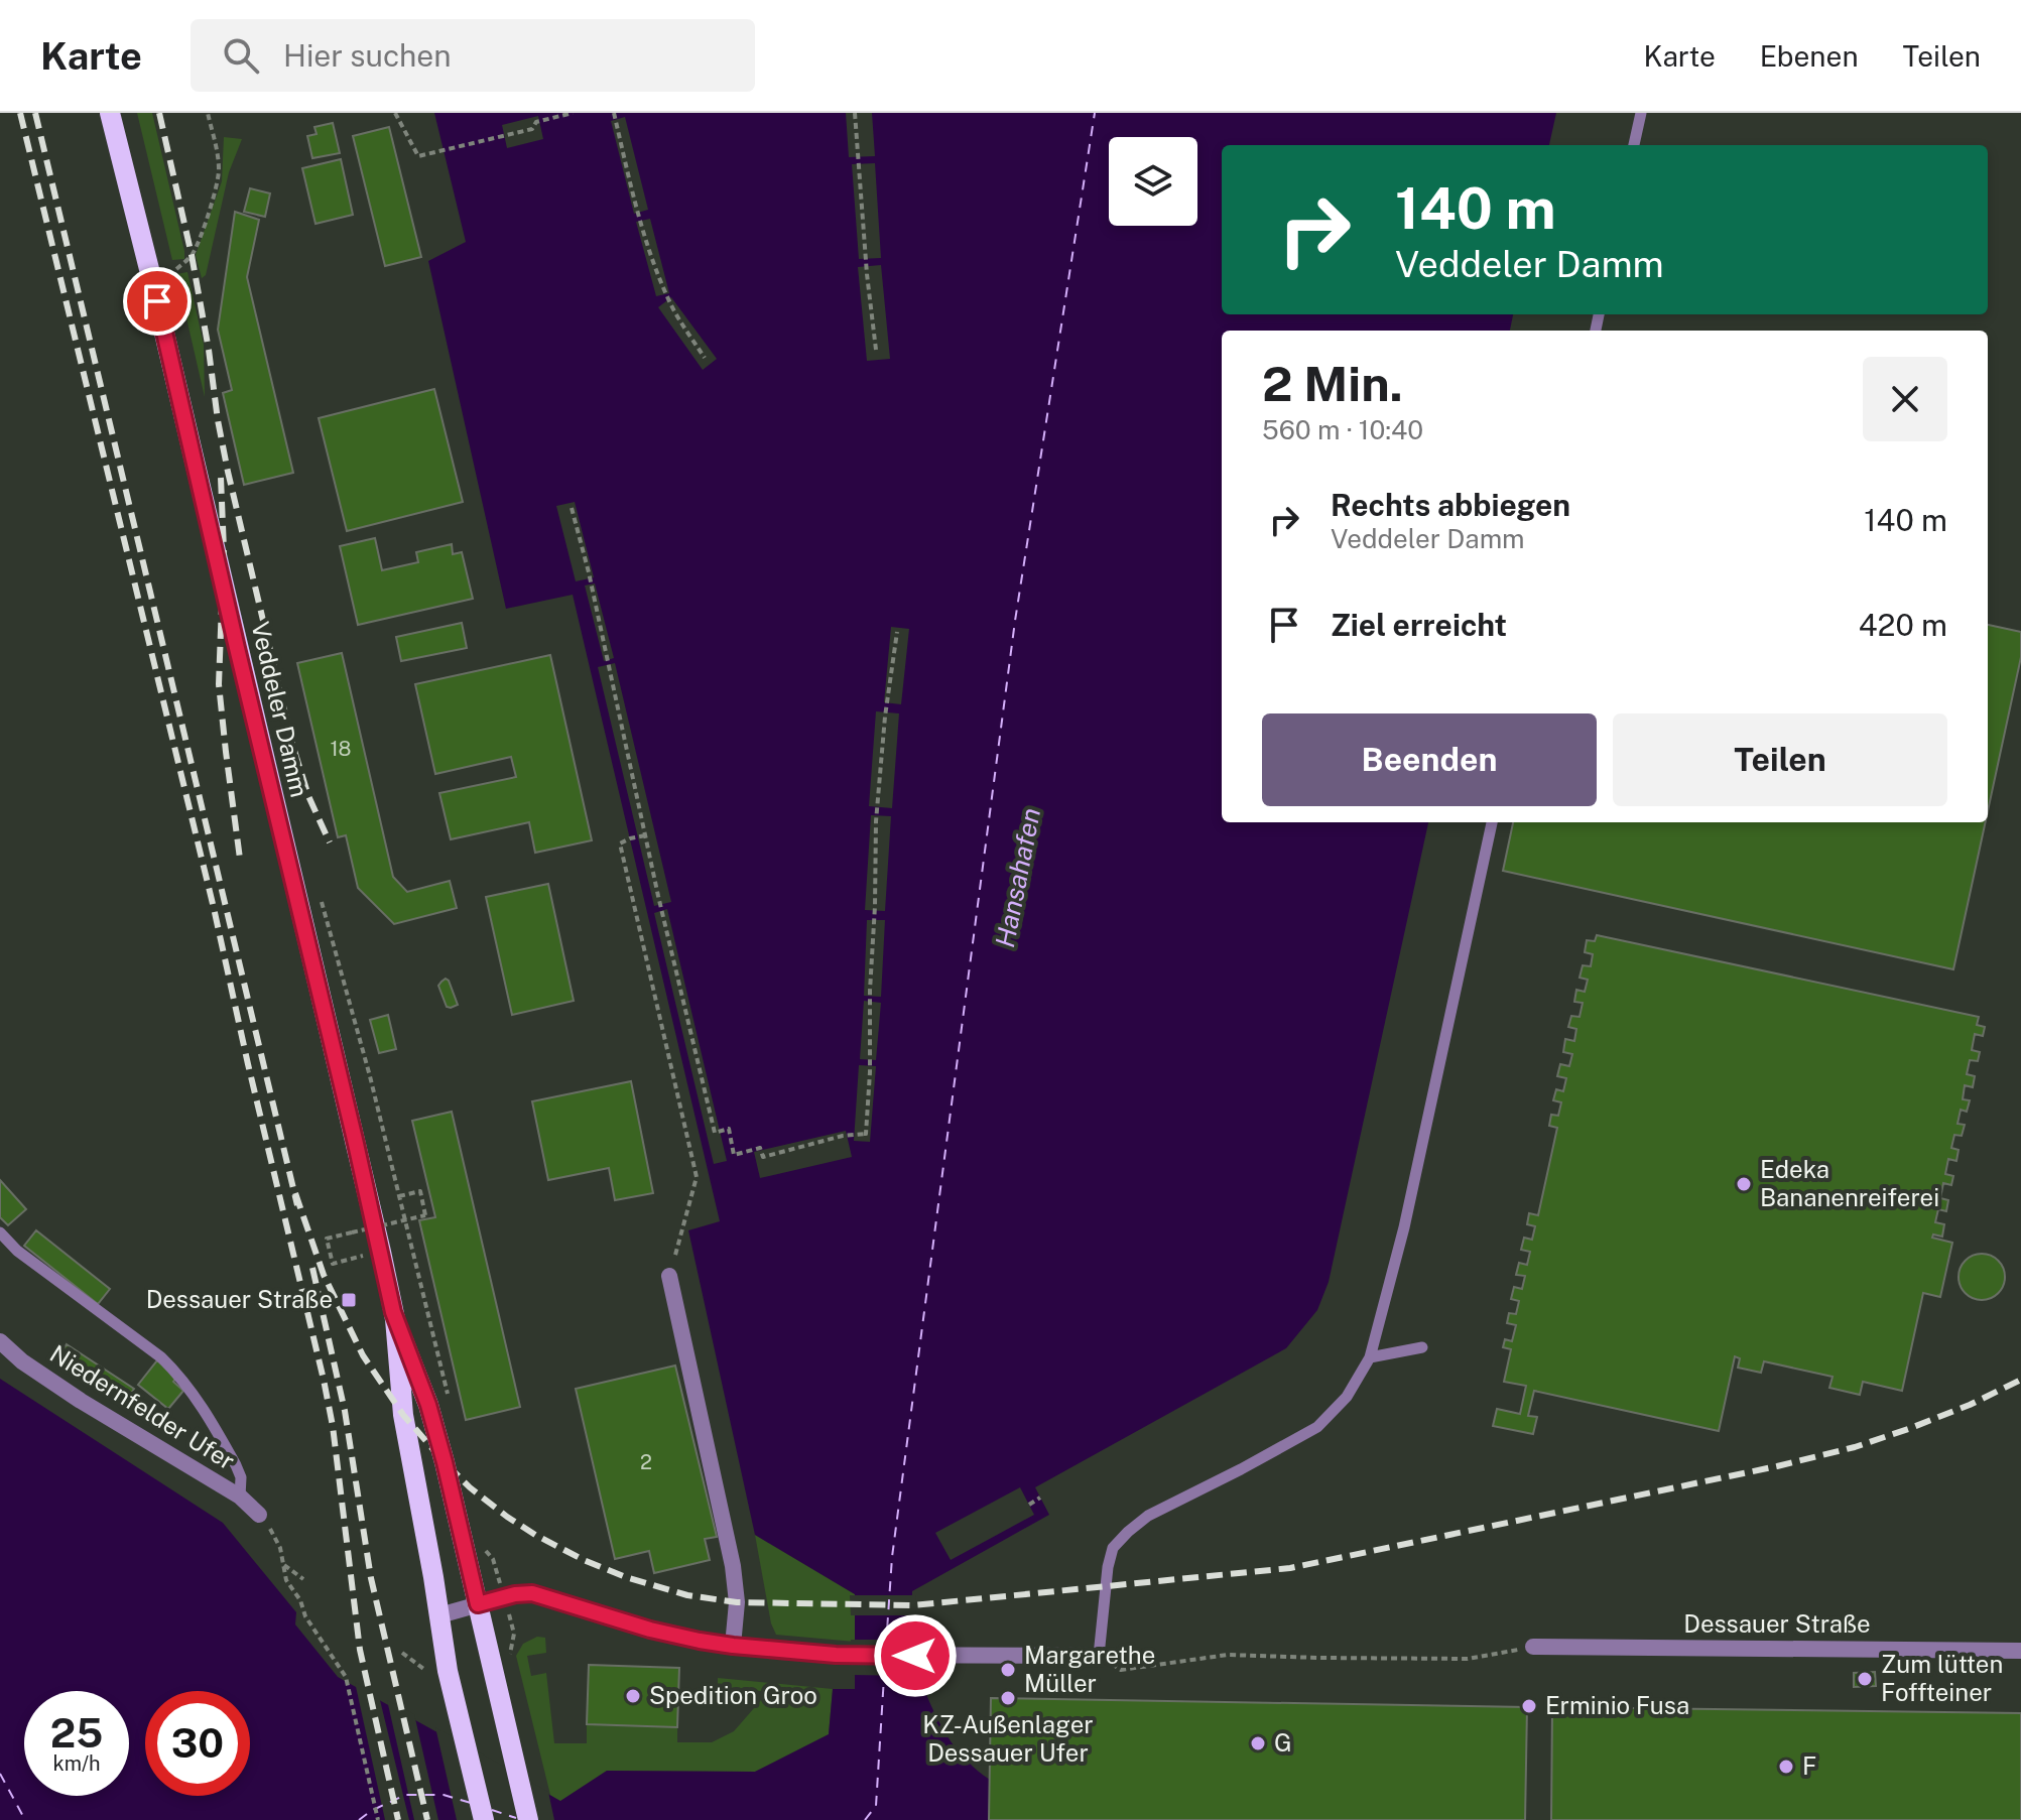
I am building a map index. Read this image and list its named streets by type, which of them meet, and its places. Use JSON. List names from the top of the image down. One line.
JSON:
{"streets":{"main road":["Veddeler Damm"],"street":["Niedernfelder Ufer","Dessauer Straße"]},"water":["Hansahafen"],"places":{"other":["Edeka Bananenreiferei","Margarethe Müller","Zum lütten Foffteiner","Spedition Groo","KZ-Außenlager Dessauer Ufer","Erminio Fusa","G","F"],"transit":["Dessauer Straße"]},"house_numbers":["18","2"],"page":{"header":"Karte","search":"Hier suchen","nav":["Karte","Ebenen","Teilen"],"turn":["140 m","Veddeler Damm"],"heading":["2 Min.","560 m · 10:40"],"list":[{"name":"Rechts abbiegen","note":"Veddeler Damm","value":"140 m"},{"name":"Ziel erreicht","value":"420 m"}],"buttons":["Beenden","Teilen"],"speed":"25 km/h","limit":"30"}}
